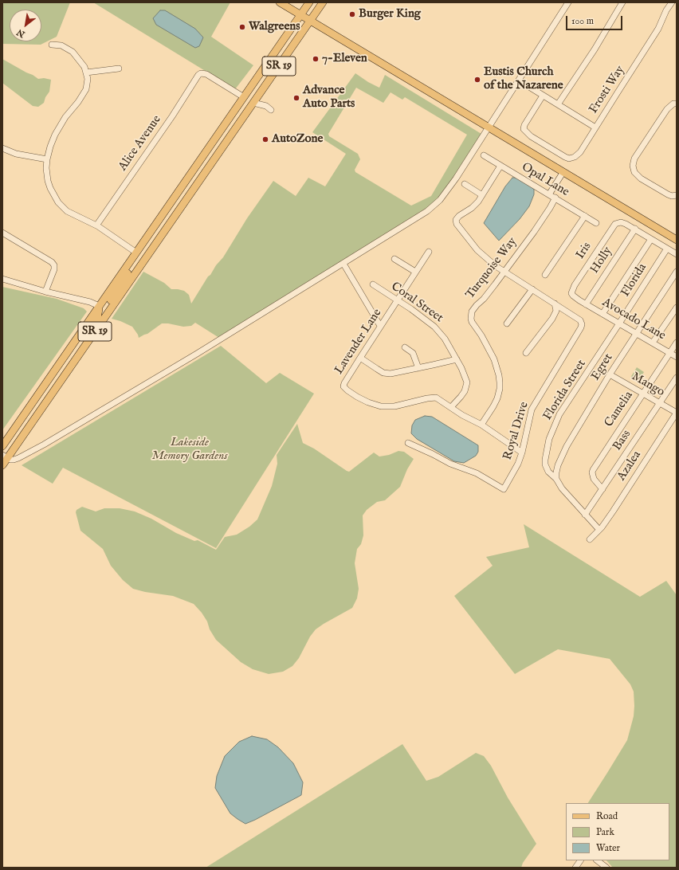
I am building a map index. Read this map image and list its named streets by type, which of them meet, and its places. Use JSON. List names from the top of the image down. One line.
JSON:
{"streets":{"main road":["SR 19"],"street":["Frosti Way","Alice Avenue","Opal Lane","Iris","Holly","Turquoise Way","Florida","Coral Street","Avocado Lane","Lavender Lane","Egret","Mango","Florida Street","Camelia","Royal Drive","Bass","Azalea"]},"crossings":[["SR 19","Alice Avenue"],["Opal Lane","Turquoise Way"],["Iris","Holly"],["Iris","Avocado Lane"],["Holly","Avocado Lane"],["Turquoise Way","Lavender Lane"],["Turquoise Way","Royal Drive"],["Florida","Avocado Lane"],["Florida","Florida Street"],["Coral Street","Lavender Lane"],["Avocado Lane","Egret"],["Avocado Lane","Florida Street"],["Avocado Lane","Camelia"],["Lavender Lane","Royal Drive"],["Egret","Mango"],["Egret","Florida Street"],["Mango","Camelia"],["Mango","Bass"],["Mango","Azalea"],["Florida Street","Bass"],["Florida Street","Azalea"],["Camelia","Bass"]],"parks":["Lakeside Memory Gardens"],"places":["Burger King","Walgreens","7-Eleven","Eustis Church of the Nazarene","Advance Auto Parts","AutoZone"],"legend":["Road","Park","Water"],"scale_bar":"100 m","north":"bottom left"}
